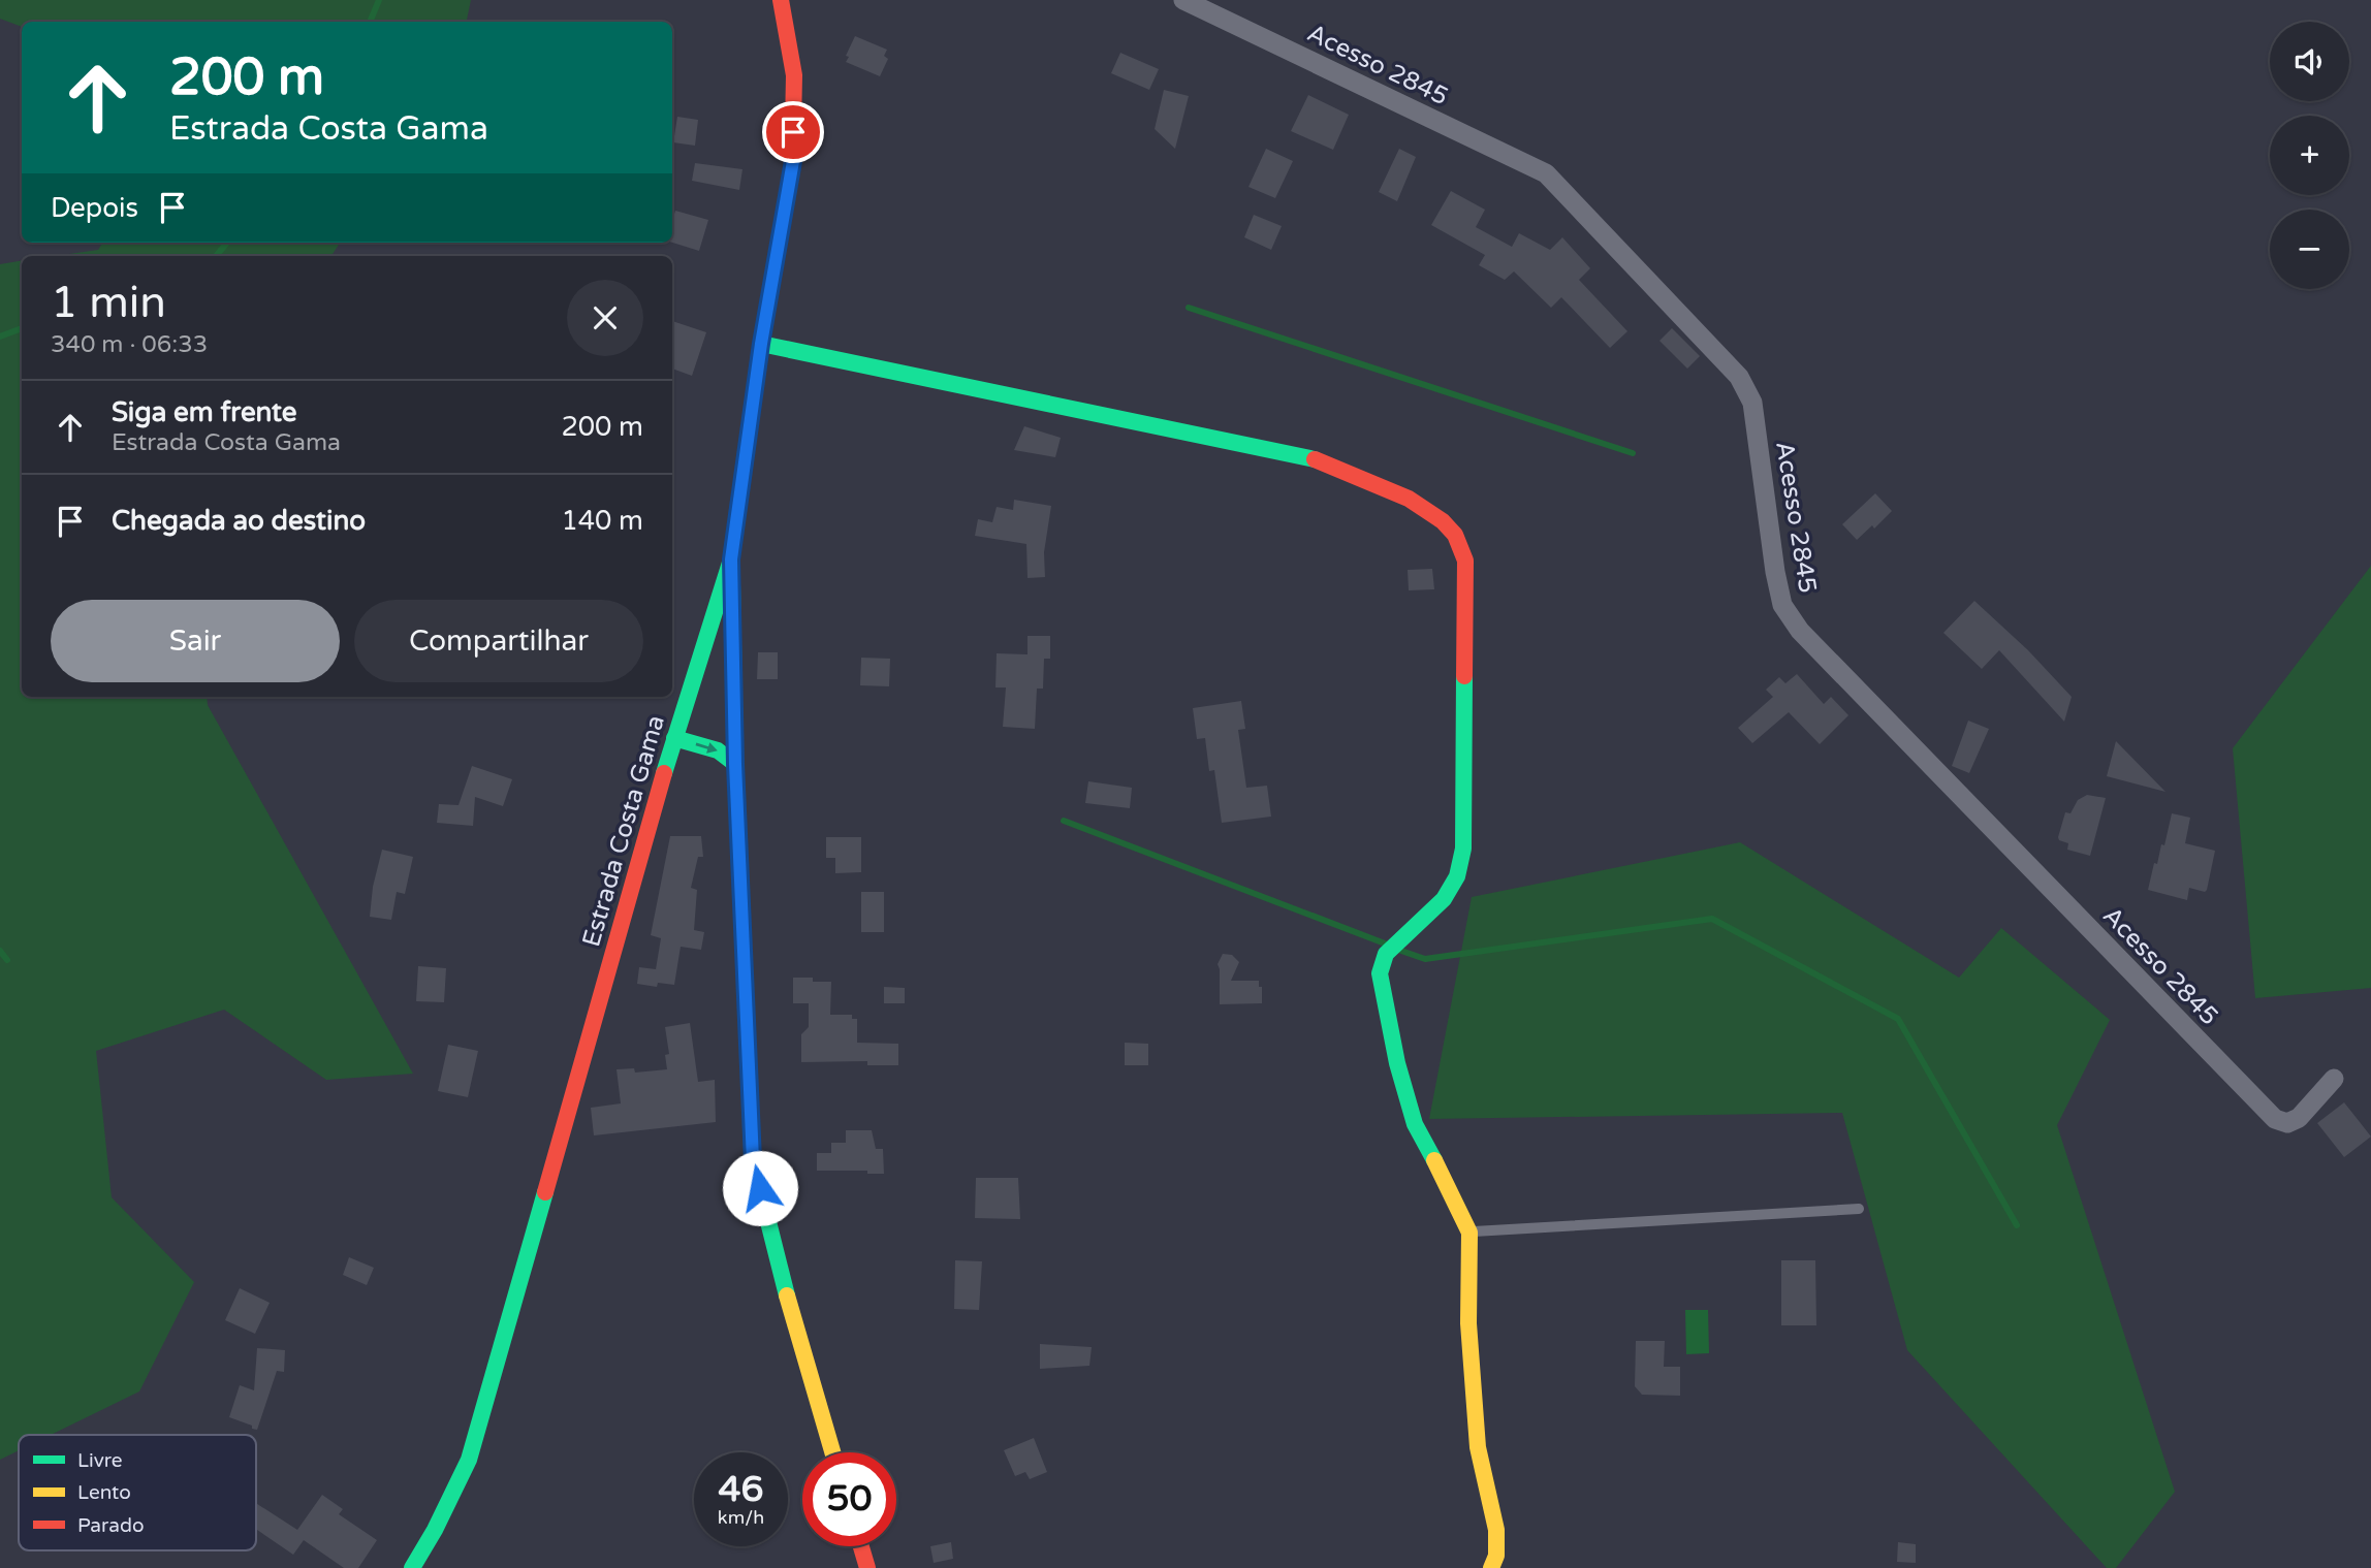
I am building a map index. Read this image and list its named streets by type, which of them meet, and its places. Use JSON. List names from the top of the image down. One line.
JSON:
{"streets":{"main road":["Estrada Costa Gama"],"street":["Acesso 2845"]},"legend":["Livre","Lento","Parado"],"page":{"map_buttons":["+","−"],"turn":["200 m","Estrada Costa Gama"],"then":"Depois","heading":["1 min","340 m · 06:33"],"list":[{"name":"Siga em frente","note":"Estrada Costa Gama","value":"200 m"},{"name":"Chegada ao destino","value":"140 m"}],"buttons":["Sair","Compartilhar"],"speed":"46 km/h","limit":"50"}}
